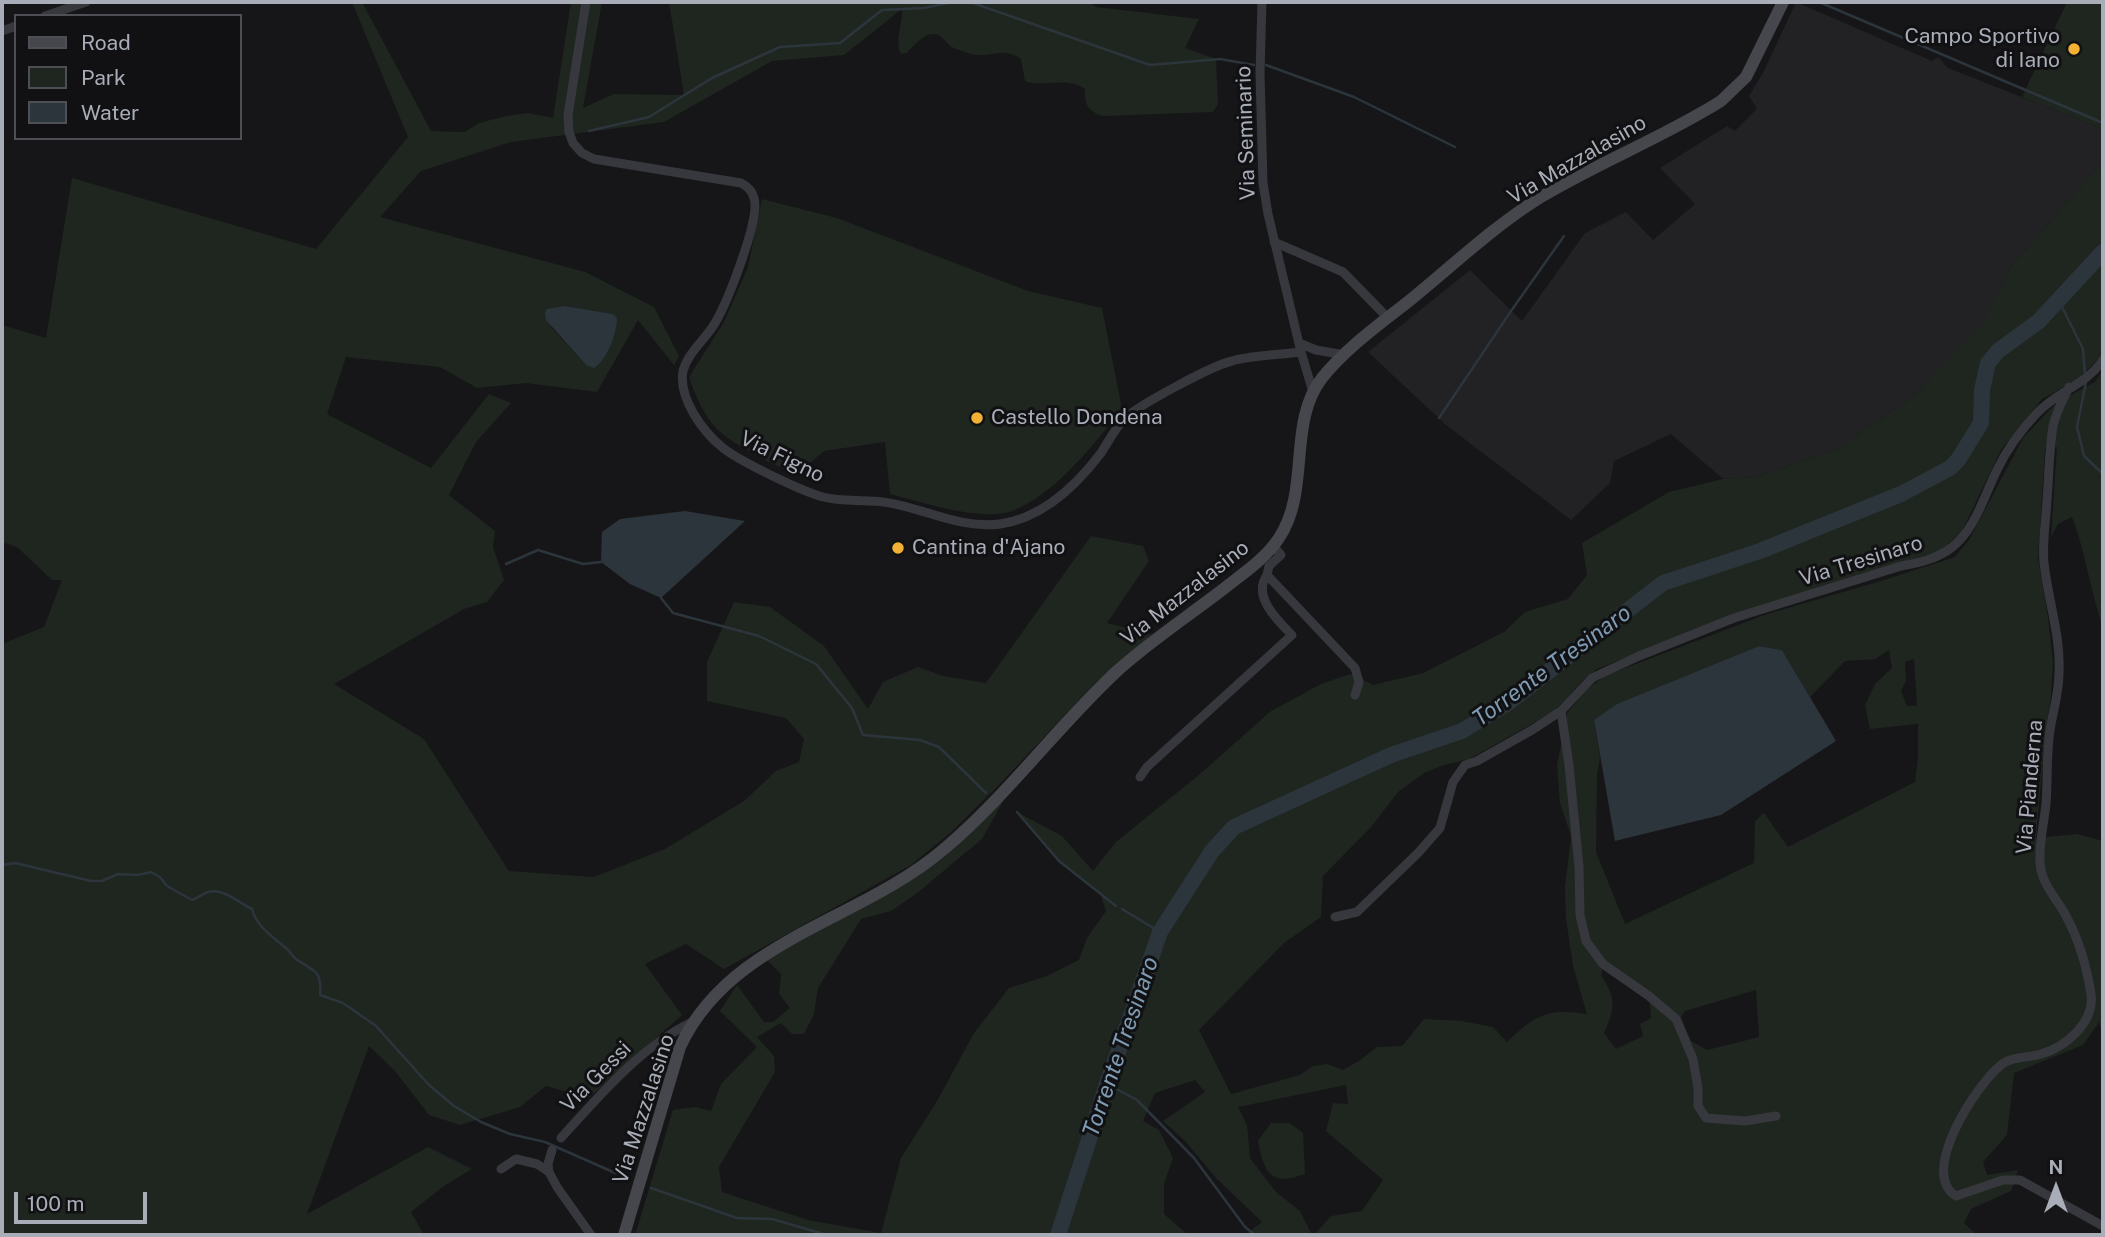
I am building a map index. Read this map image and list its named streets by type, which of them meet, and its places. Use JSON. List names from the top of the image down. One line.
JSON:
{"streets":{"main road":["Via Mazzalasino"],"street":["Via Seminario","Via Figno","Via Tresinaro","Via Pianderna","Via Gessi"]},"crossings":[["Via Seminario","Via Mazzalasino"],["Via Seminario","Via Figno"],["Via Mazzalasino","Via Gessi"],["Via Tresinaro","Via Pianderna"]],"water":["Torrente Tresinaro"],"places":["Campo Sportivo di Iano","Castello Dondena","Cantina d'Ajano"],"legend":["Road","Park","Water"],"scale_bar":"100 m","north":"top"}
